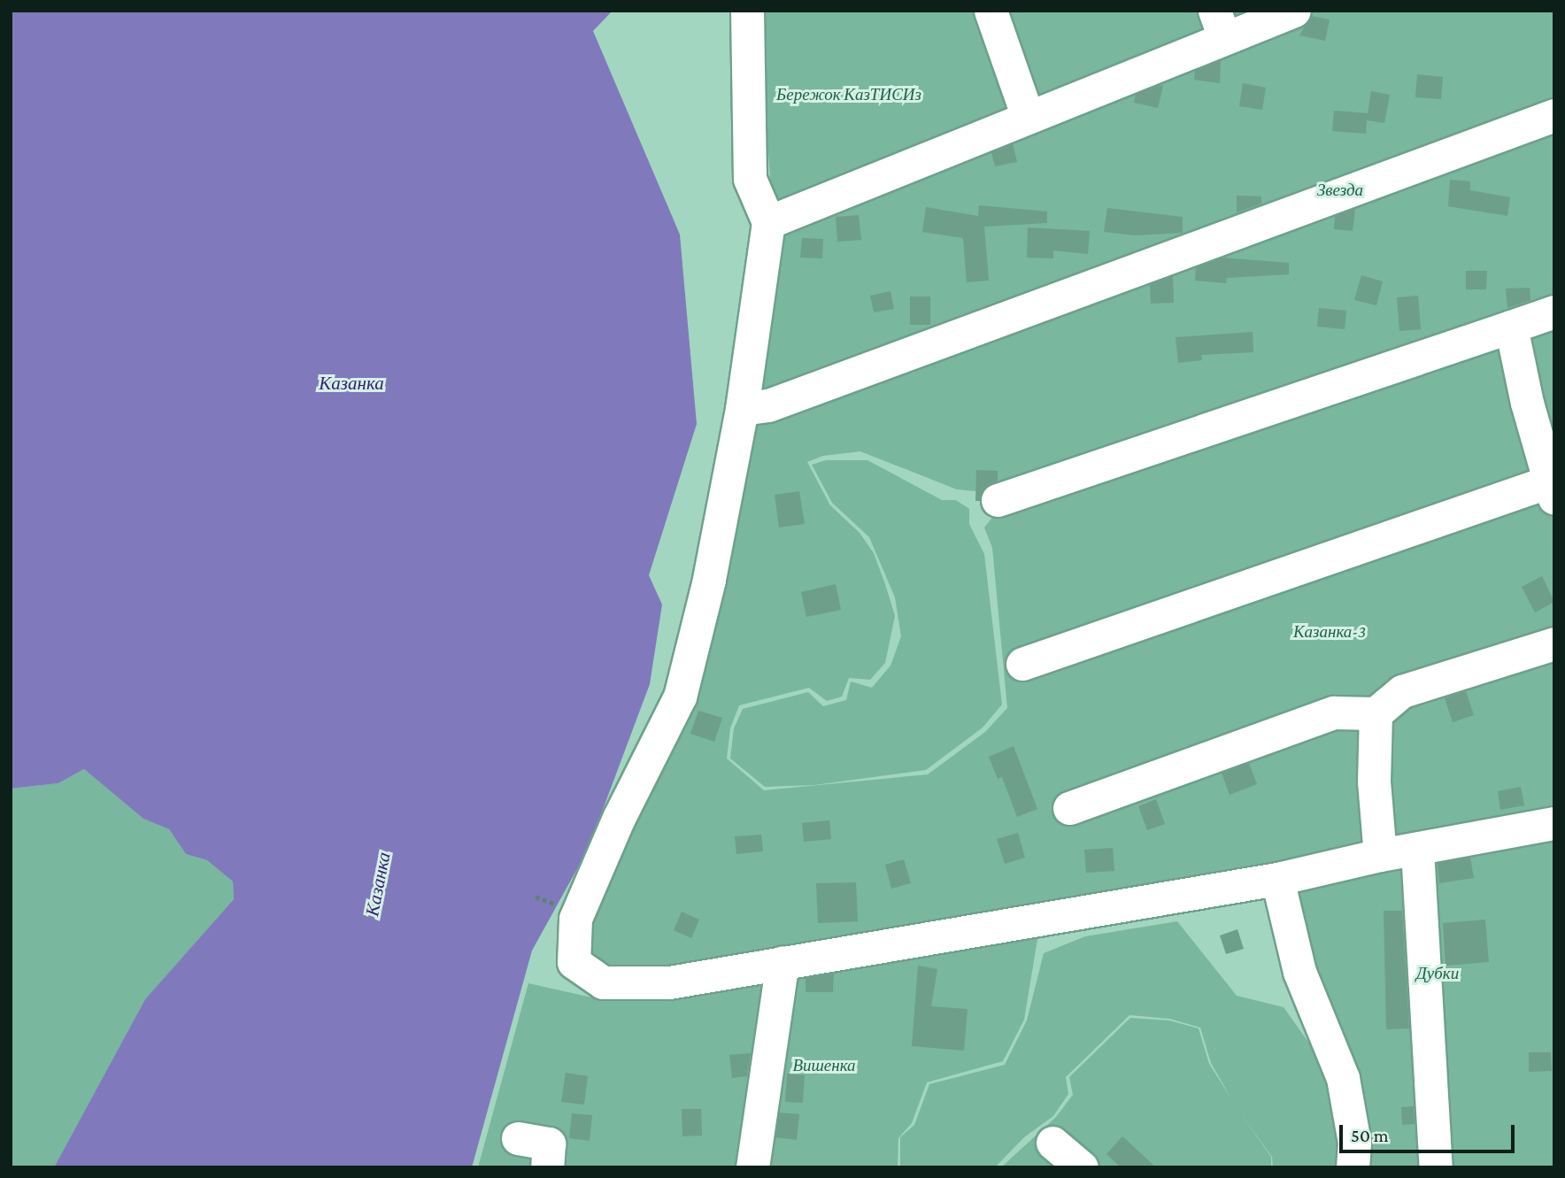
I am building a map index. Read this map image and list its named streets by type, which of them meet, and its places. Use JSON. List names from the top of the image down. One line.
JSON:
{"water":["Казанка"],"parks":["Бережок КазТИСИз","Звезда","Казанка-3","Дубки","Вишенка"],"scale_bar":"50 m"}
